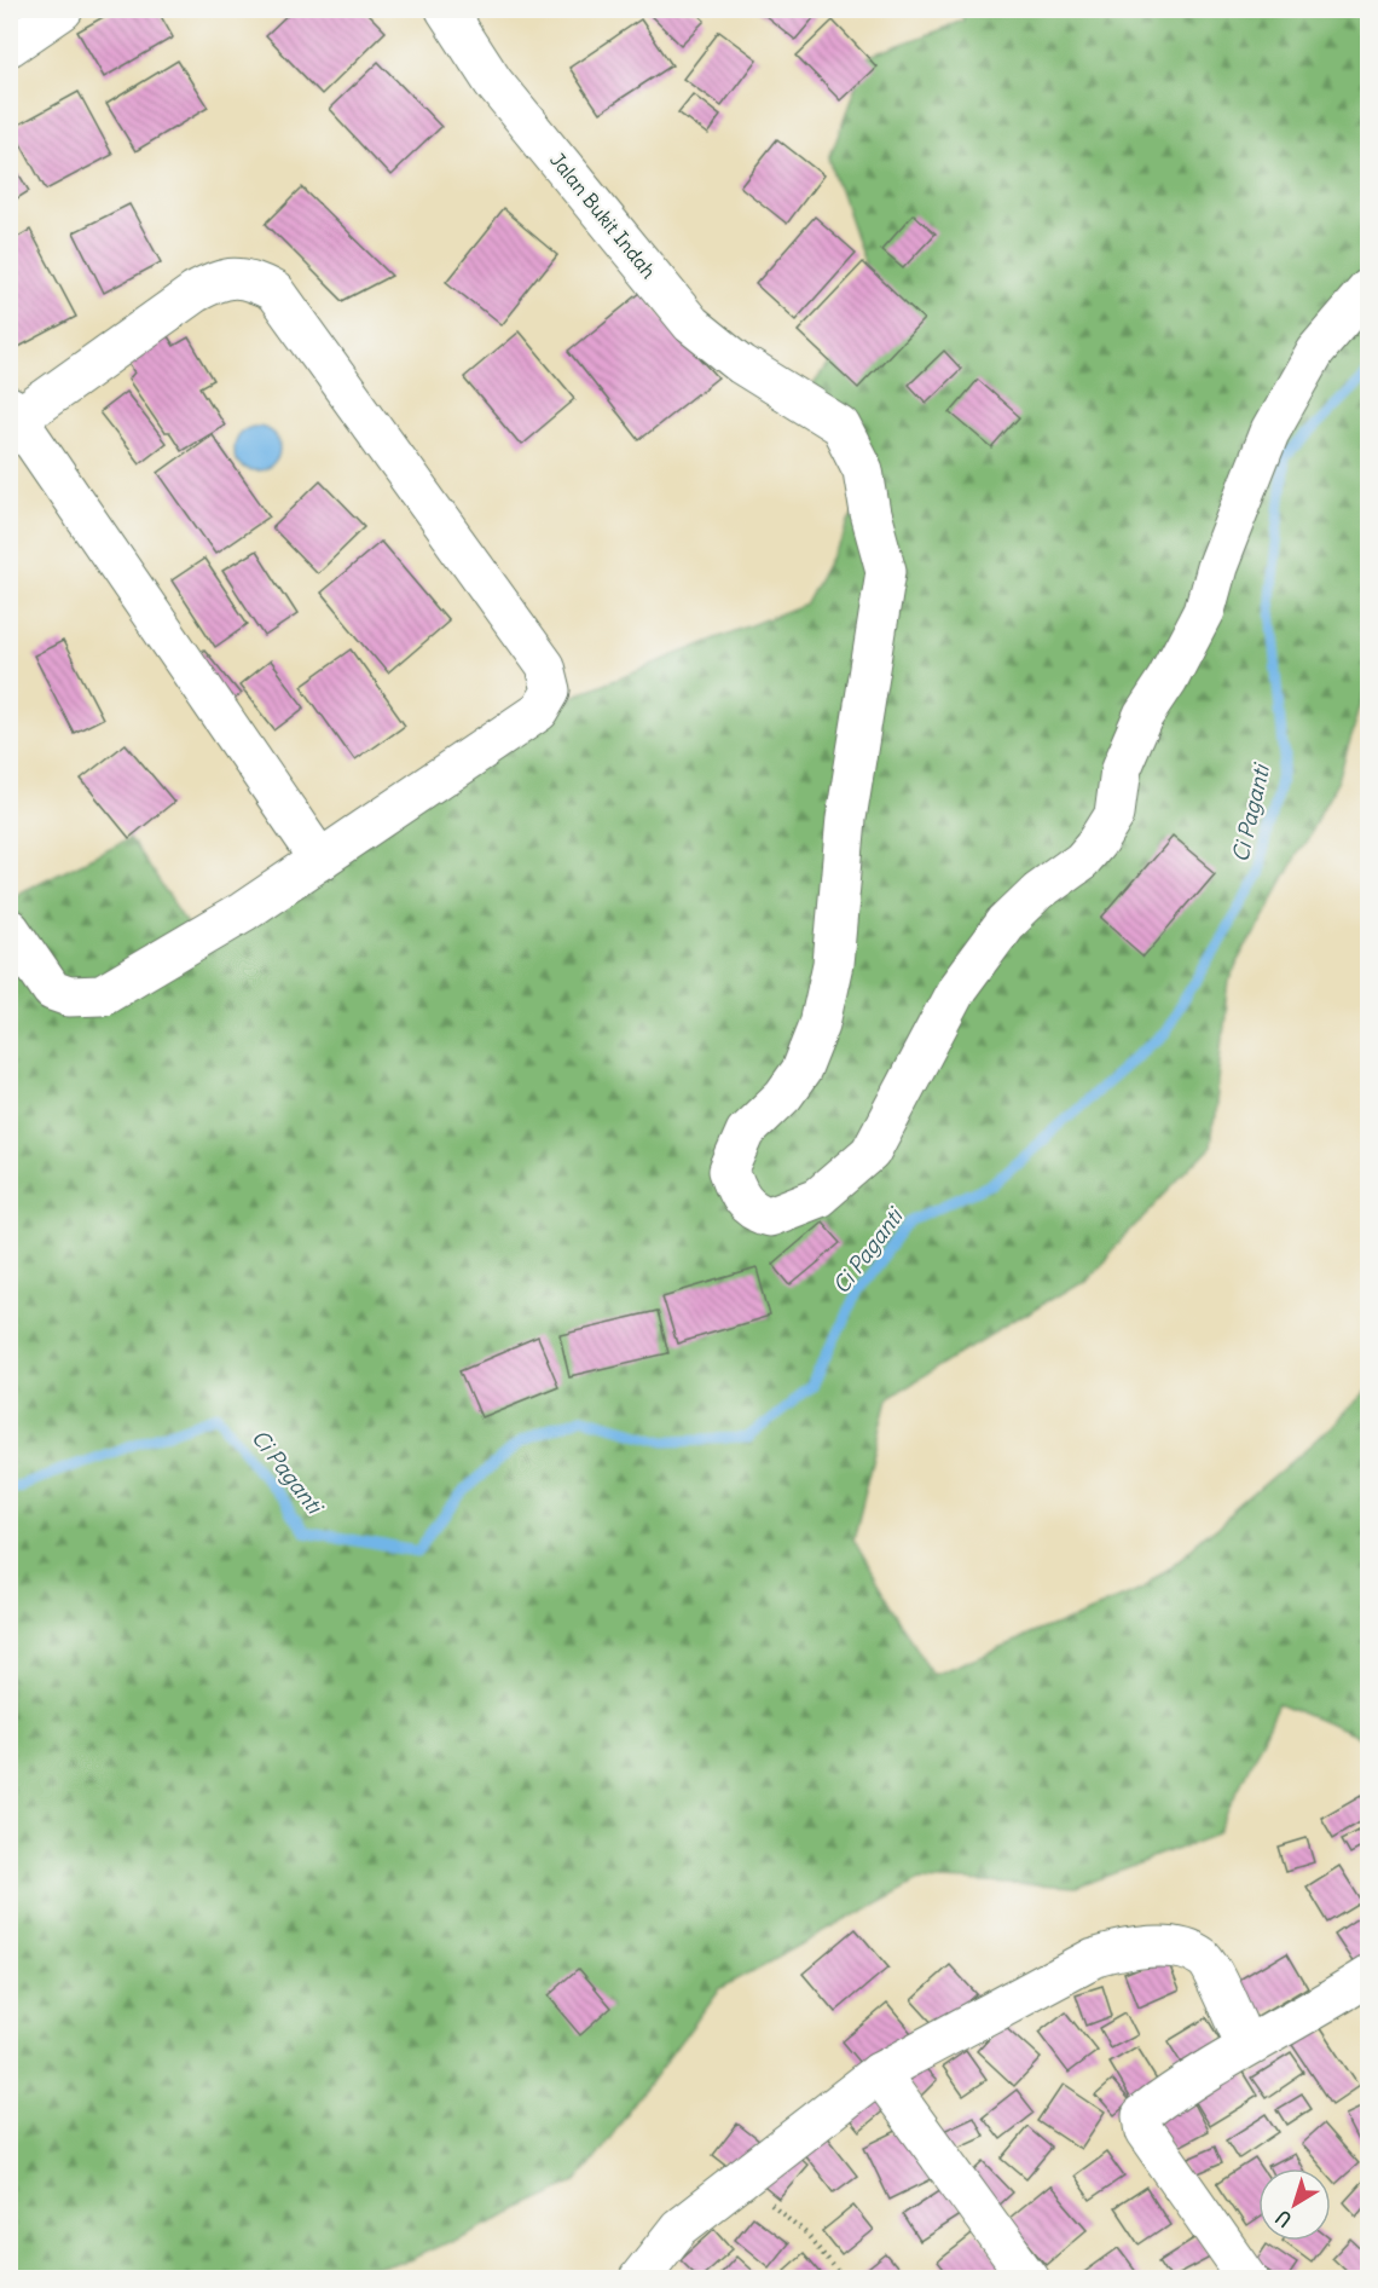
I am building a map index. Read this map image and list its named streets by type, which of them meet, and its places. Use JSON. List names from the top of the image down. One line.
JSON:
{"streets":{"street":["Jalan Bukit Indah"]},"water":["Ci Paganti"],"north":"bottom left"}
